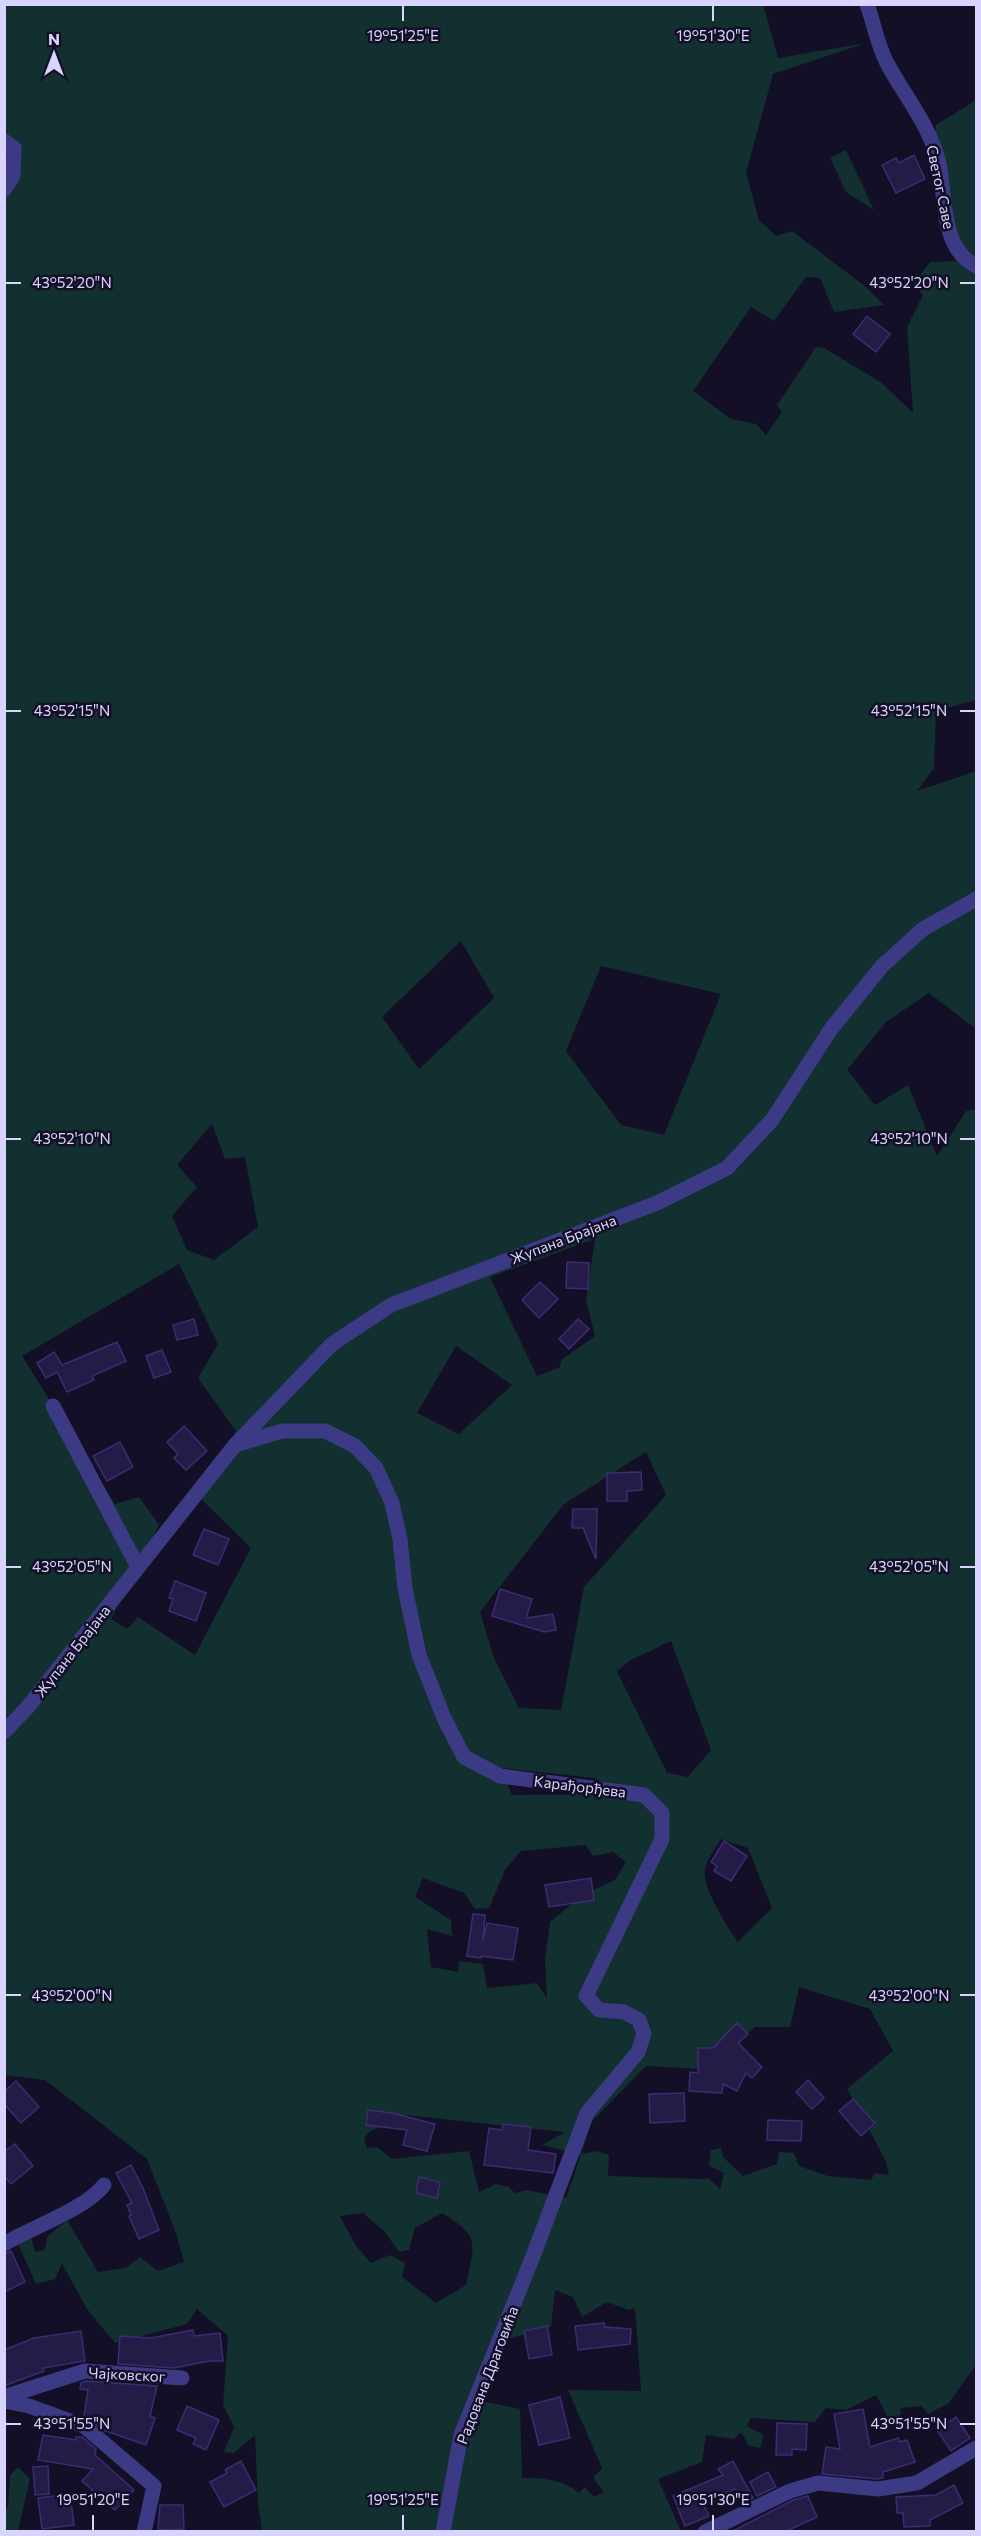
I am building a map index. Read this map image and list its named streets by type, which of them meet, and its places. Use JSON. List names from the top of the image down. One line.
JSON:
{"streets":{"street":["Светог Саве","Жупана Брајана","Карађорђева","Чајковског","Радована Драговића"]},"crossings":[["Жупана Брајана","Карађорђева"],["Карађорђева","Радована Драговића"]],"north":"top","coordinates":["19°51'25\"E","19°51'30\"E","43°52'20\"N","43°52'15\"N","43°52'10\"N","43°52'05\"N","43°52'00\"N","43°51'55\"N","19°51'20\"E"]}
